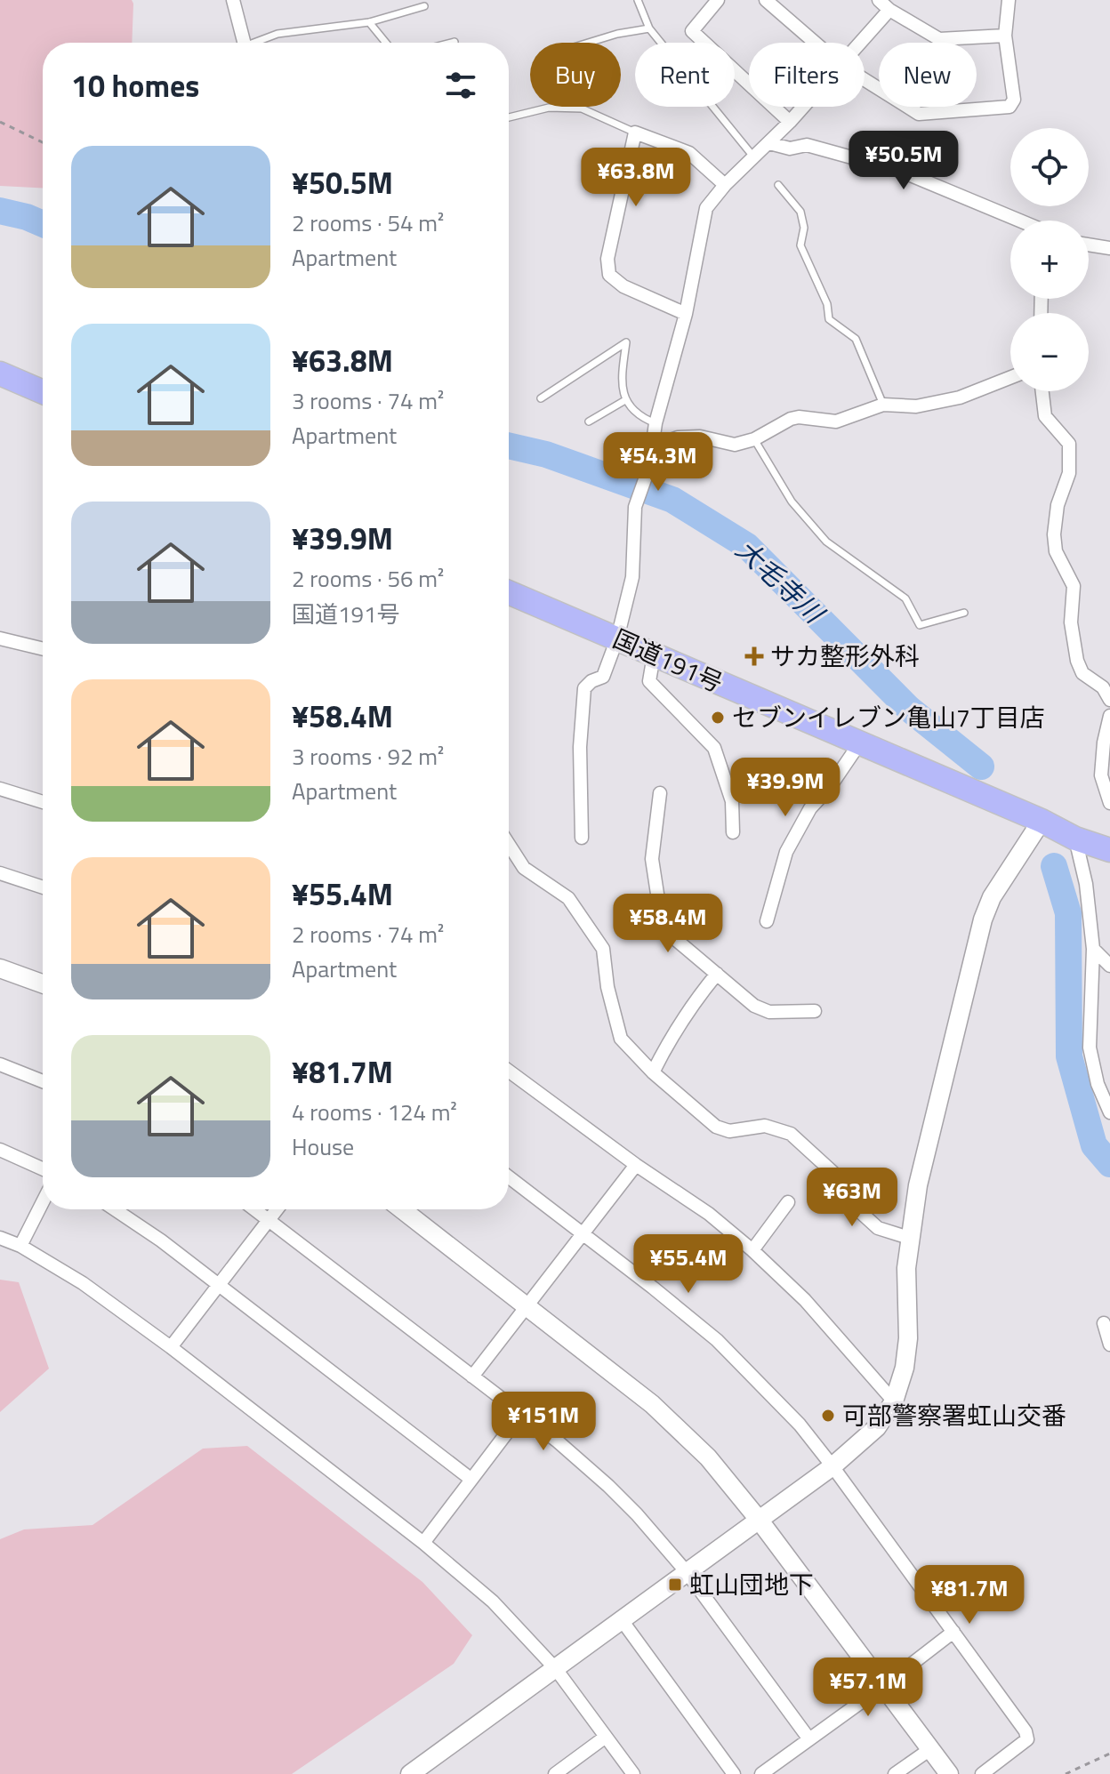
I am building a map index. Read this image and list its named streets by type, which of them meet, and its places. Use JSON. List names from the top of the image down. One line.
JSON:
{"streets":{"highway":["国道191号"]},"water":["大毛寺川"],"places":{"health":["サカ整形外科"],"other":["セブンイレブン亀山7丁目店","可部警察署虹山交番"],"transit":["虹山団地下"]},"page":{"chip":["Buy","Rent","Filters","New"],"heading":"10 homes","map_buttons":["+","−"],"list":[{"name":"¥50.5M","note":"2 rooms · 54 m² · Apartment"},{"name":"¥63.8M","note":"3 rooms · 74 m² · Apartment"},{"name":"¥39.9M","note":"2 rooms · 56 m² · 国道191号"},{"name":"¥58.4M","note":"3 rooms · 92 m² · Apartment"},{"name":"¥55.4M","note":"2 rooms · 74 m² · Apartment"},{"name":"¥81.7M","note":"4 rooms · 124 m² · House"}],"price":["¥50.5M","¥63.8M","¥54.3M","¥39.9M","¥58.4M","¥63M","¥55.4M","¥151M","¥81.7M","¥57.1M"]}}
